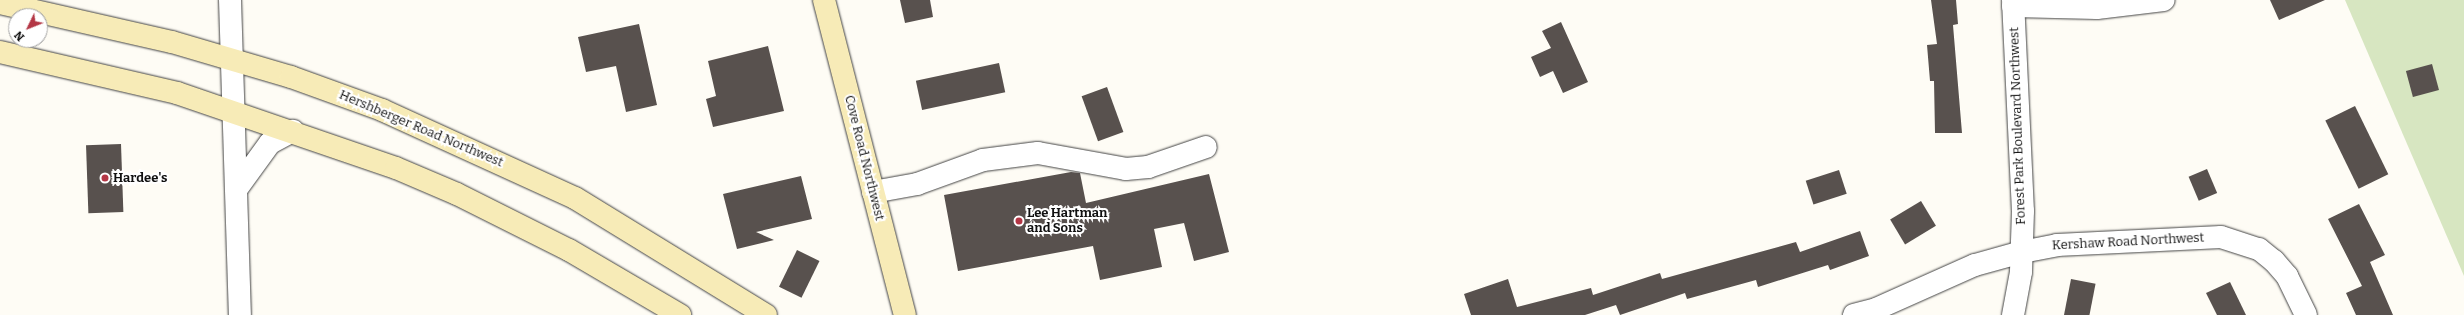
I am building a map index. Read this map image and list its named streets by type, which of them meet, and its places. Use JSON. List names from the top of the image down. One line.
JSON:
{"streets":{"main road":["Hershberger Road Northwest","Cove Road Northwest"],"street":["Forest Park Boulevard Northwest","Kershaw Road Northwest"]},"crossings":[["Forest Park Boulevard Northwest","Kershaw Road Northwest"]],"places":["Hardee's","Lee Hartman and Sons"],"north":"bottom left"}
